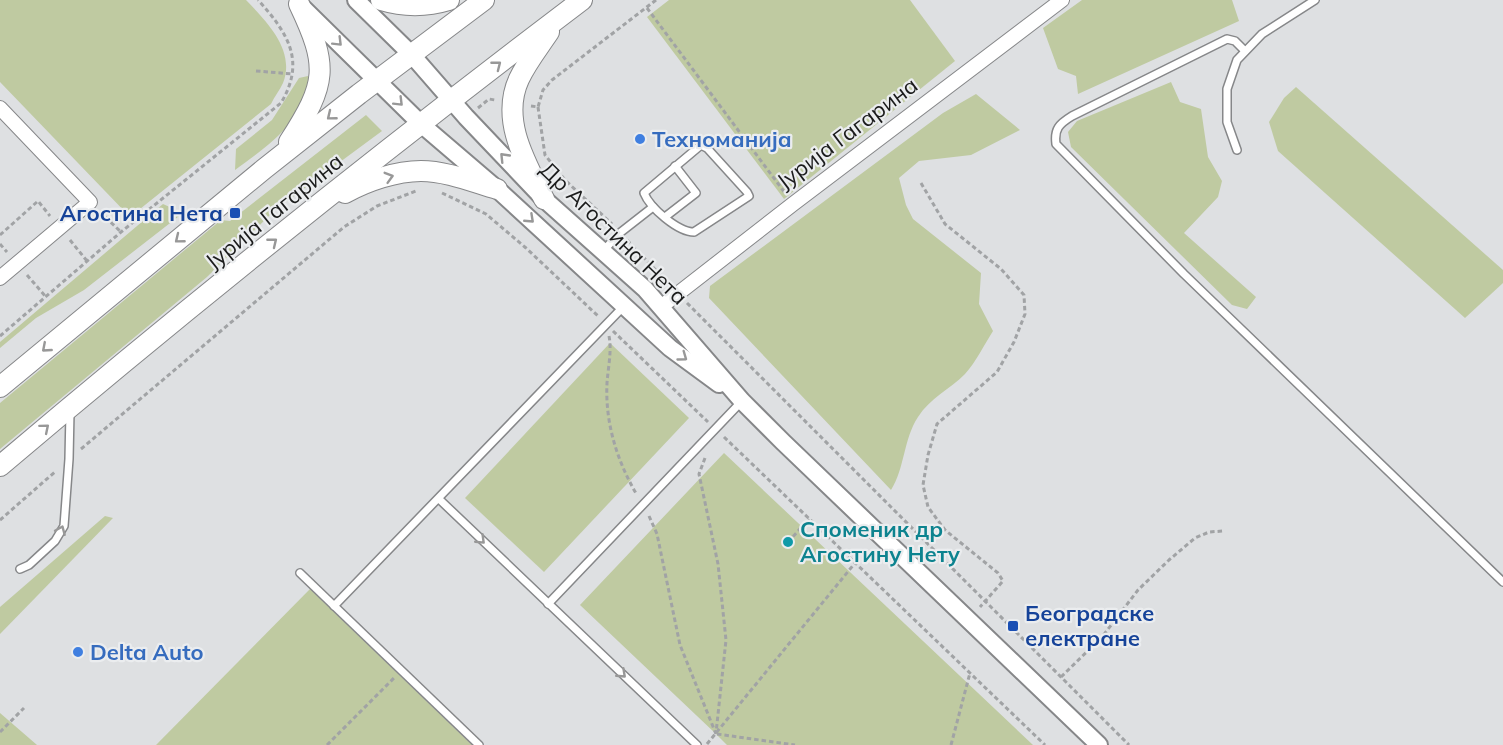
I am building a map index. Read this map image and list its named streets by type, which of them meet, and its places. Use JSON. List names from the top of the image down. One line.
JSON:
{"streets":{"main road":["Јурија Гагарина"],"street":["Др Агостина Нета"]},"crossings":[["Јурија Гагарина","Др Агостина Нета"]],"places":{"other":["Техноманија","Споменик др Агостину Нету","Delta Auto"],"transit":["Агостина Нета","Београдске електране"]}}
